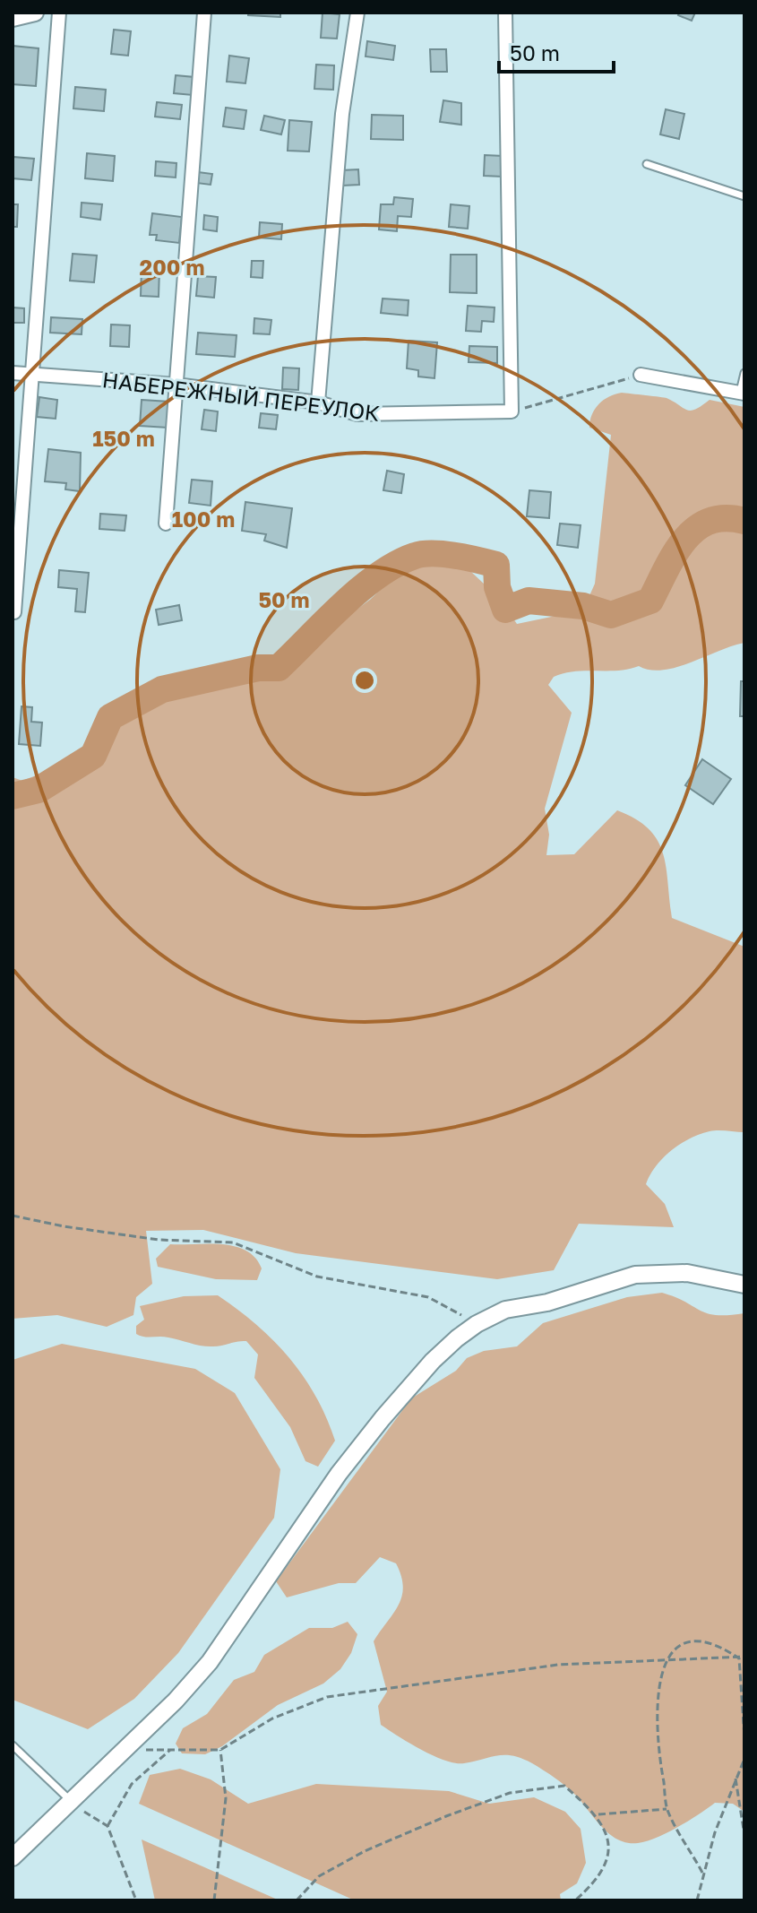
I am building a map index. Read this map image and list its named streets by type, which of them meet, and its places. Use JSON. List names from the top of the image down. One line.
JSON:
{"streets":{"street":["НАБЕРЕЖНЫЙ ПЕРЕУЛОК"]},"scale_bar":"50 m","rings":["200 m","150 m","100 m","50 m"]}
